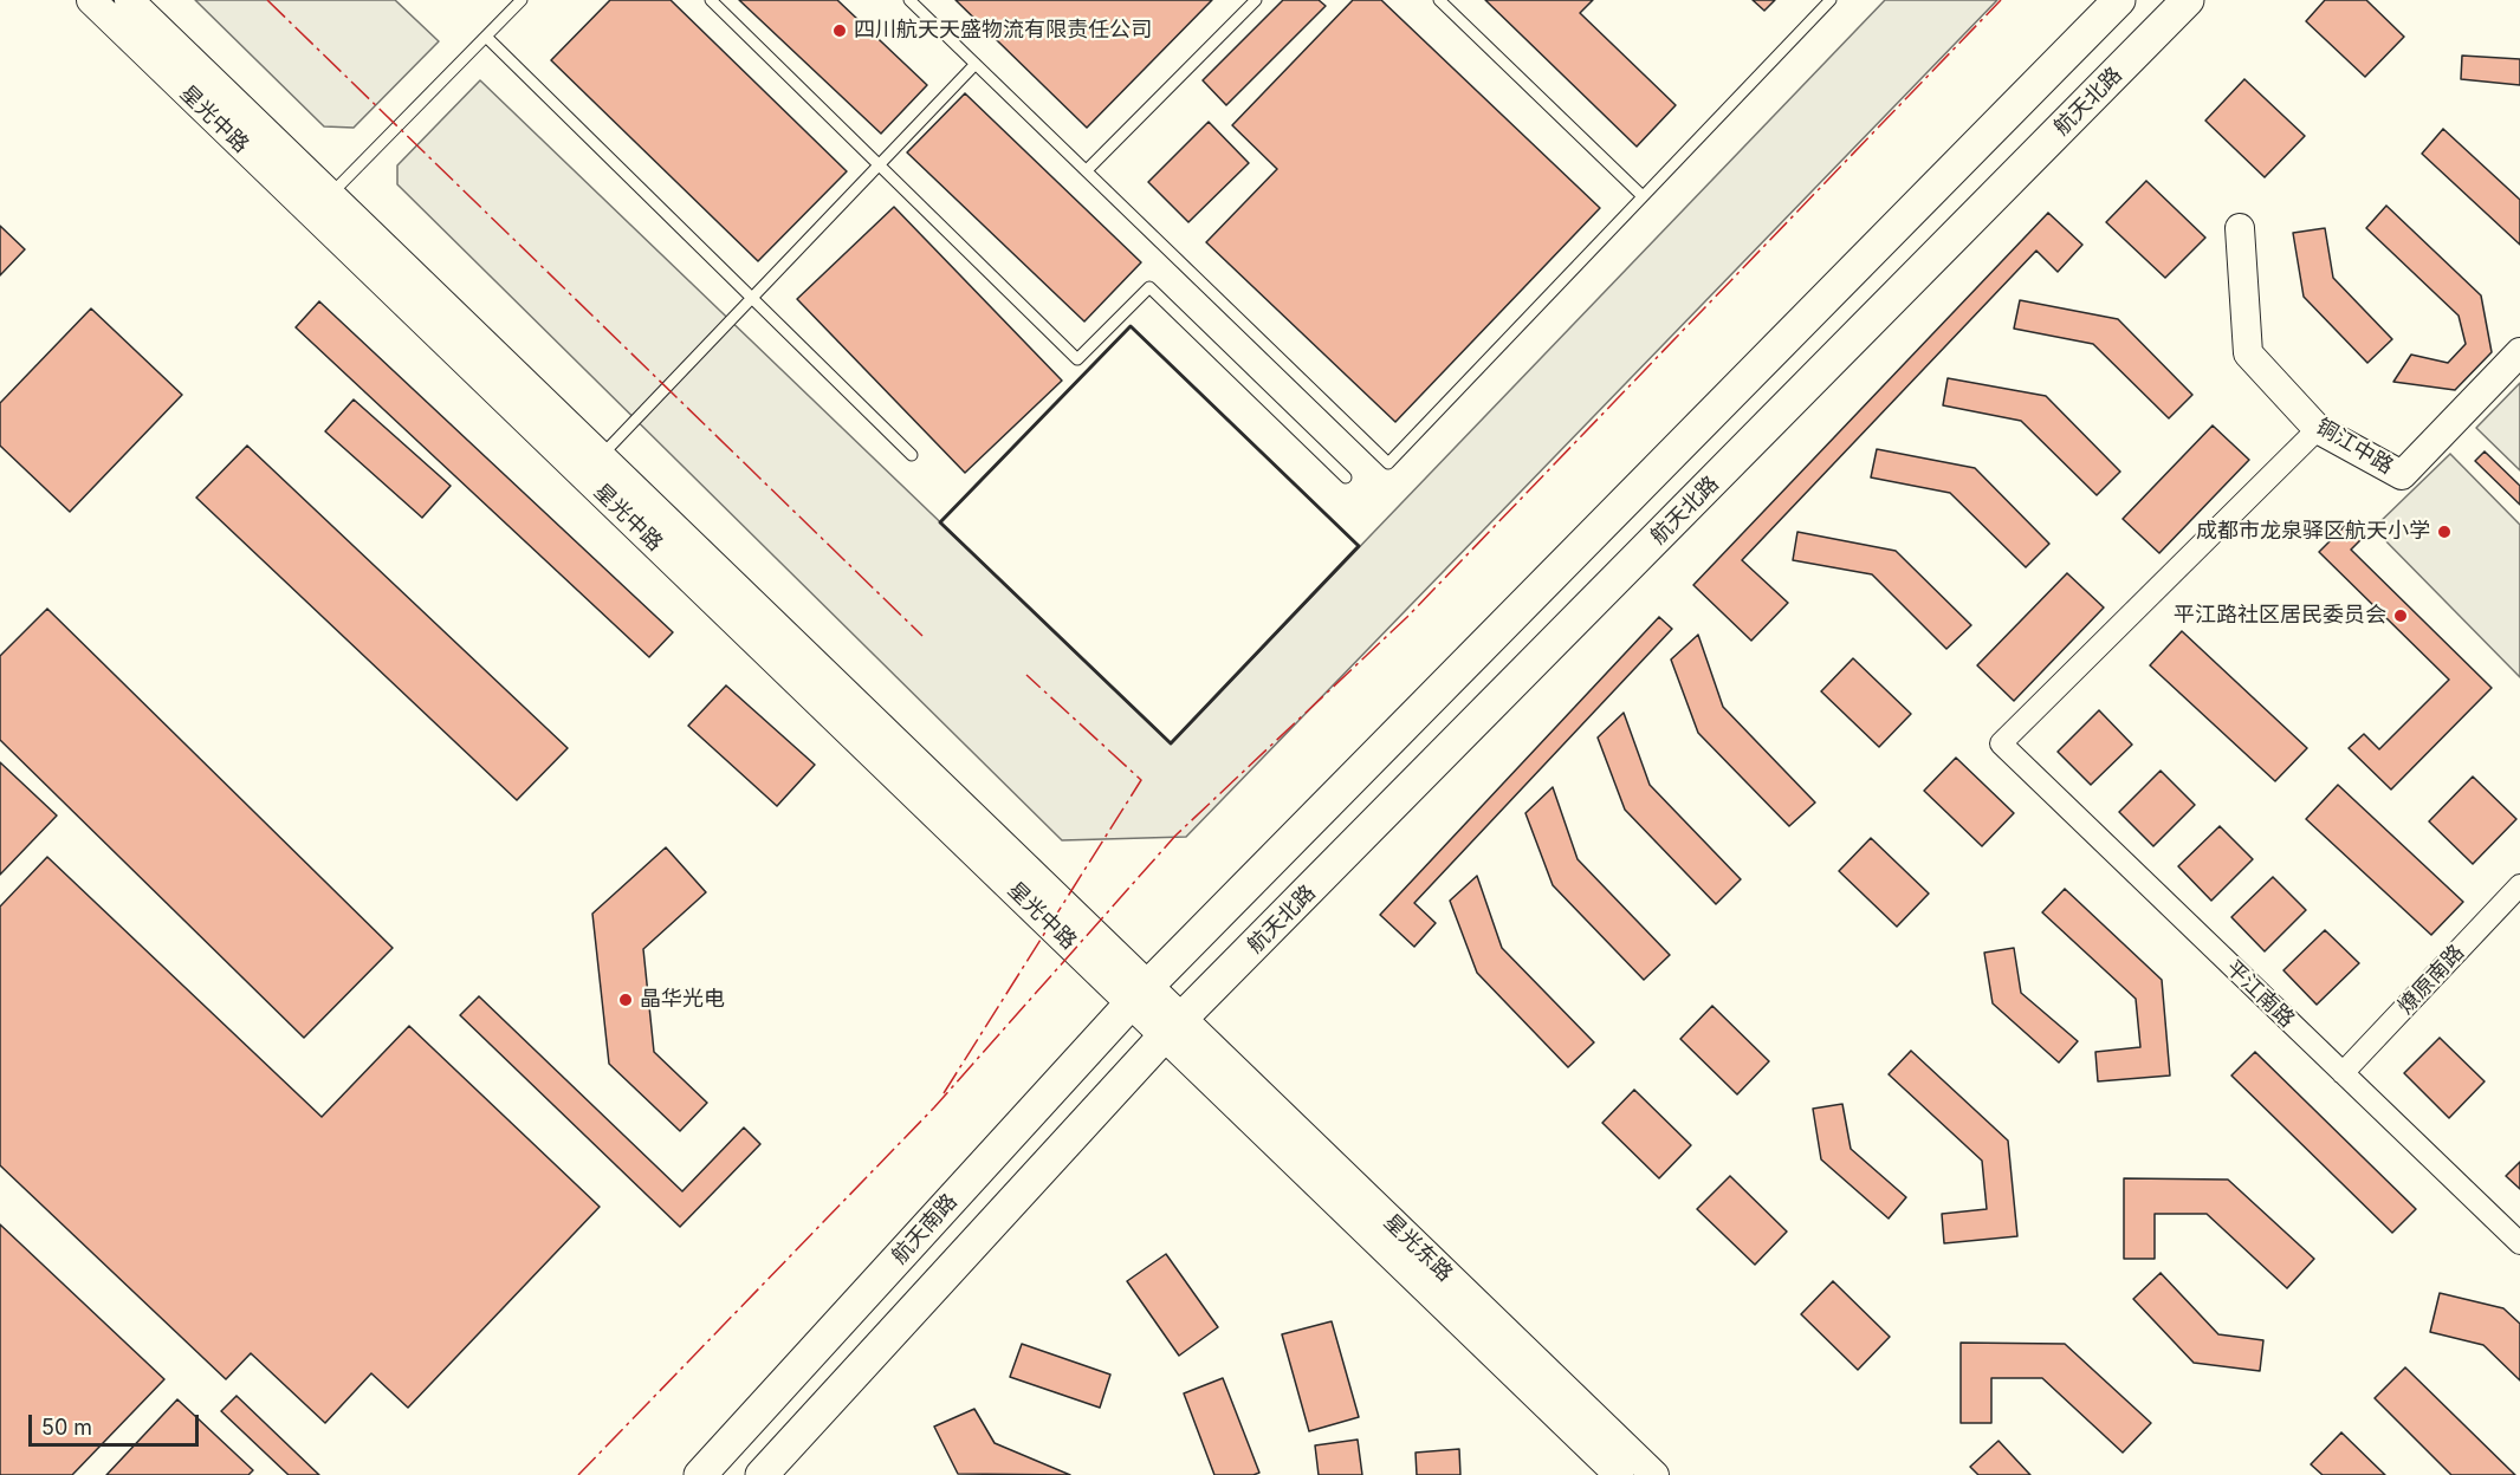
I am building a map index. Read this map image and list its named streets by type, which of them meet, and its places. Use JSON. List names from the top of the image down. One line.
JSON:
{"streets":{"main road":["航天北路","星光中路","铜江中路","航天南路","星光东路"],"street":["燎原南路","平江南路"]},"crossings":[["航天北路","星光中路"],["航天北路","星光东路"],["星光中路","航天南路"],["星光中路","星光东路"],["铜江中路","平江南路"],["燎原南路","平江南路"]],"places":["四川航天天盛物流有限责任公司","成都市龙泉驿区航天小学","平江路社区居民委员会","晶华光电"],"scale_bar":"50 m"}
